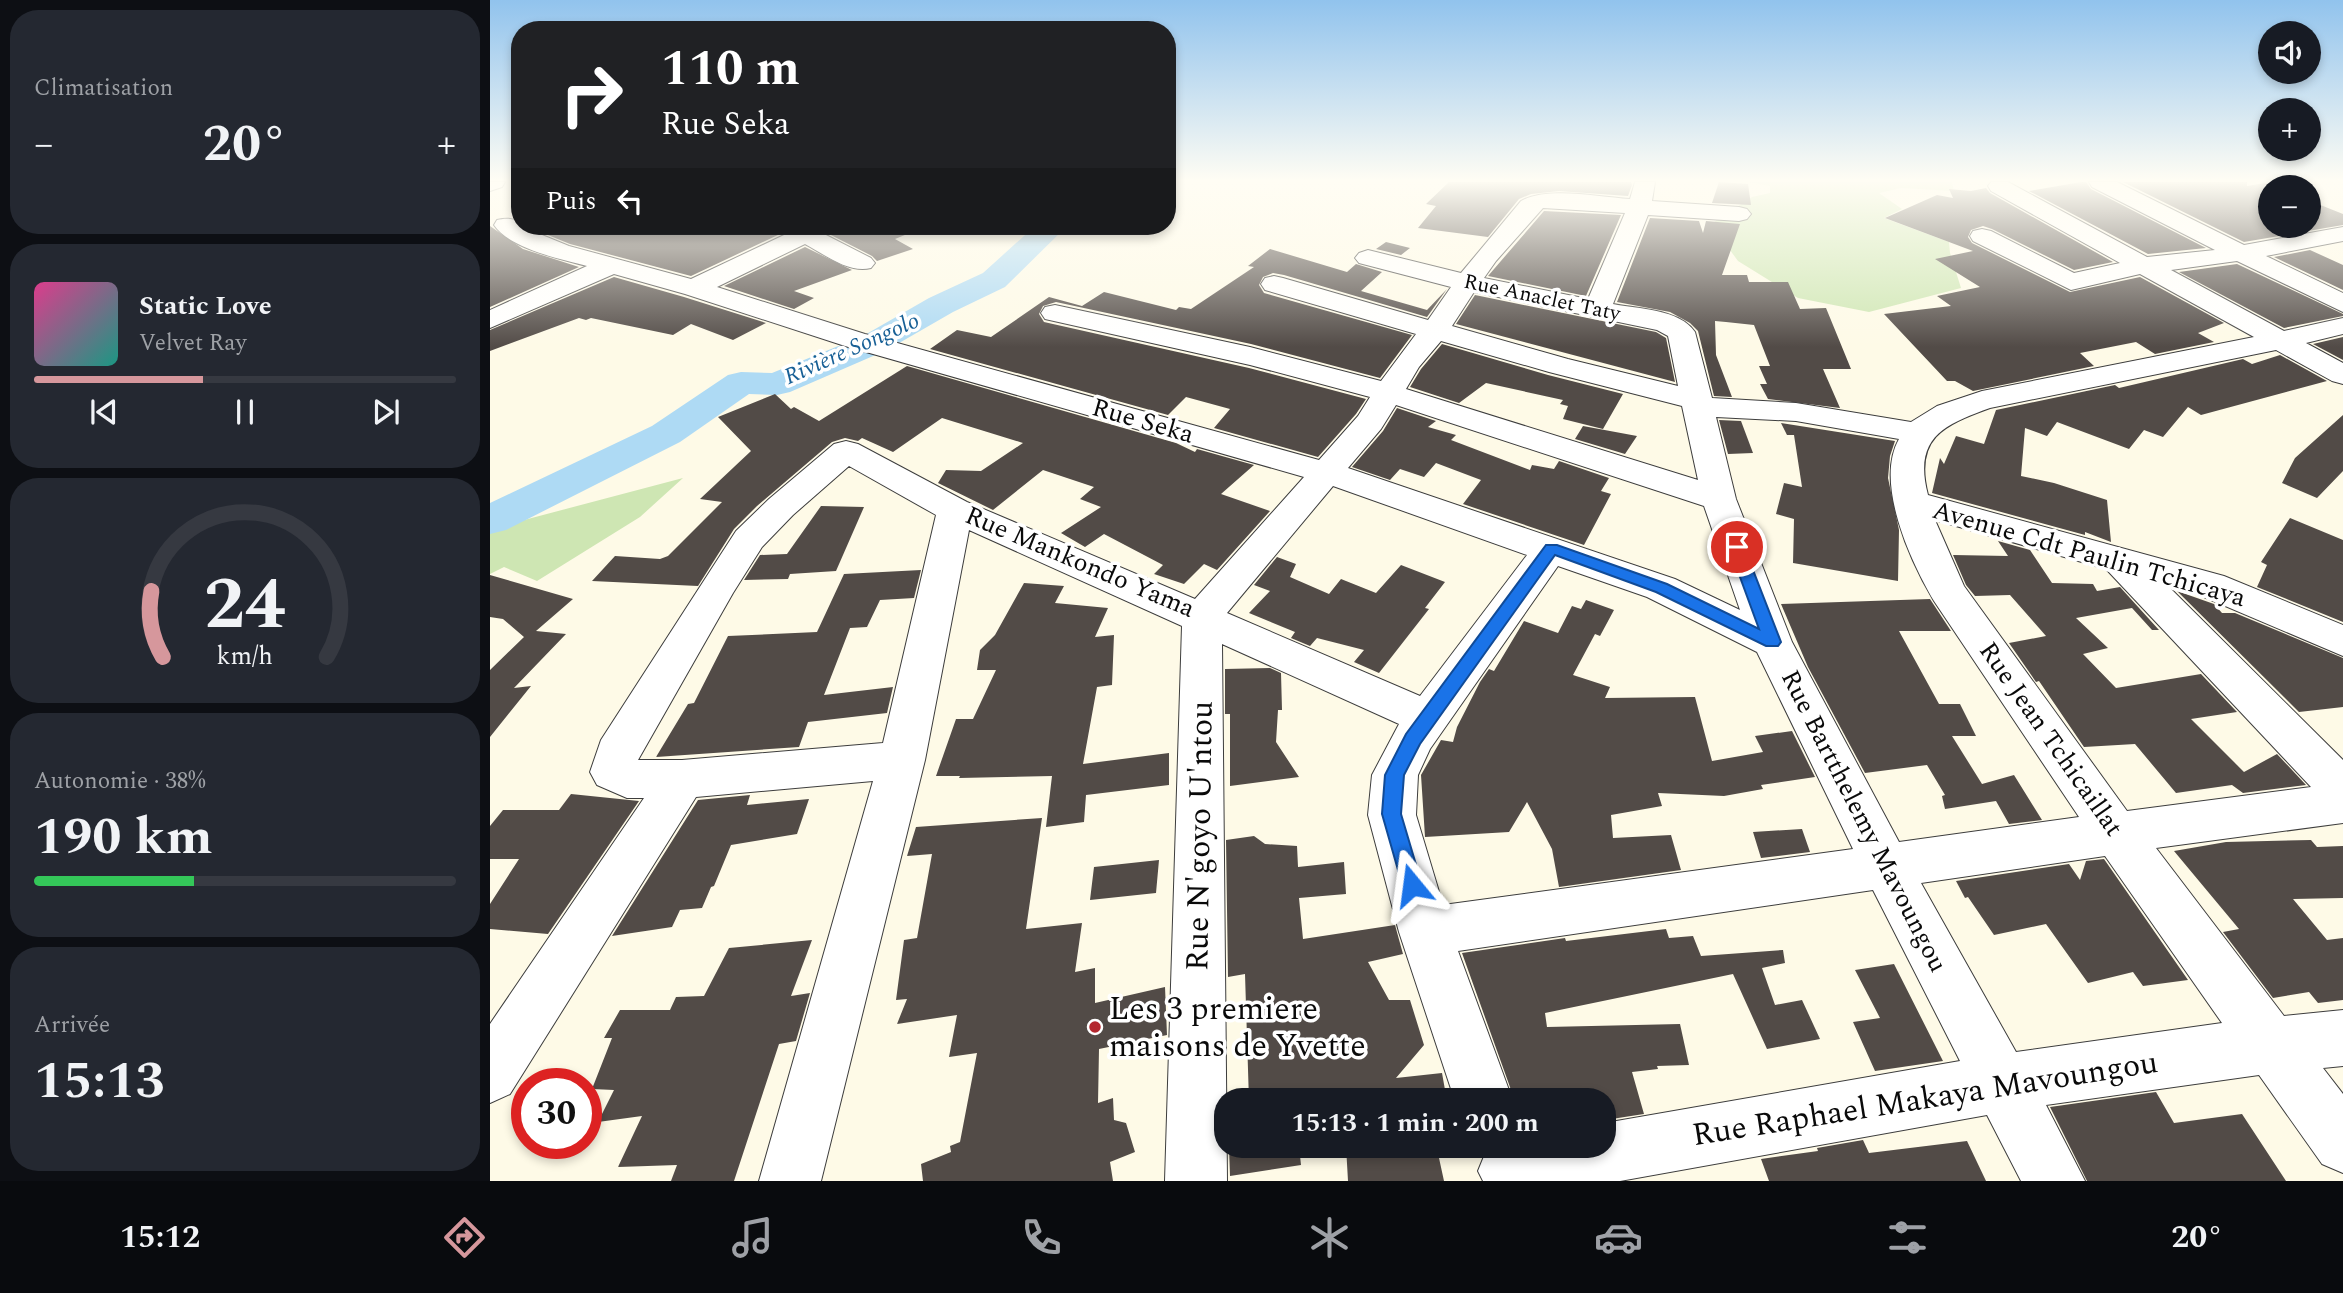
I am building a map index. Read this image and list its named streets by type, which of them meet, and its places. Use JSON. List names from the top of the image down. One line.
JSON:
{"streets":{"street":["Rue Anaclet Taty","Rue Seka","Avenue Cdt Paulin Tchicaya","Rue Mankondo Yama","Rue Jean Tchicaillat","Rue Bartthelemy Mavoungou","Rue N'goyo U'ntou","Rue Raphael Makaya Mavoungou"]},"crossings":[["Rue Anaclet Taty","Rue Mankondo Yama"],["Rue Anaclet Taty","Rue Bartthelemy Mavoungou"],["Rue Seka","Rue Mankondo Yama"],["Rue Seka","Rue Bartthelemy Mavoungou"],["Avenue Cdt Paulin Tchicaya","Rue Jean Tchicaillat"],["Rue Mankondo Yama","Rue N'goyo U'ntou"],["Rue Jean Tchicaillat","Rue Raphael Makaya Mavoungou"],["Rue Bartthelemy Mavoungou","Rue Raphael Makaya Mavoungou"]],"water":["Rivière Songolo"],"places":["Les 3 premiere maisons de Yvette"],"page":{"tile":["Climatisation",["Autonomie · 38%","190 km"],["Arrivée","15:13"]],"map_buttons":["+","−"],"turn":["110 m","Rue Seka"],"heat":["−","20°","+"],"then":"Puis","song":["Static Love","Velvet Ray"],"limit":"30","trip":"15:13 · 1 min · 200 m","tabs":["15:12","20°"],"gauge":["24","km/h"]}}
